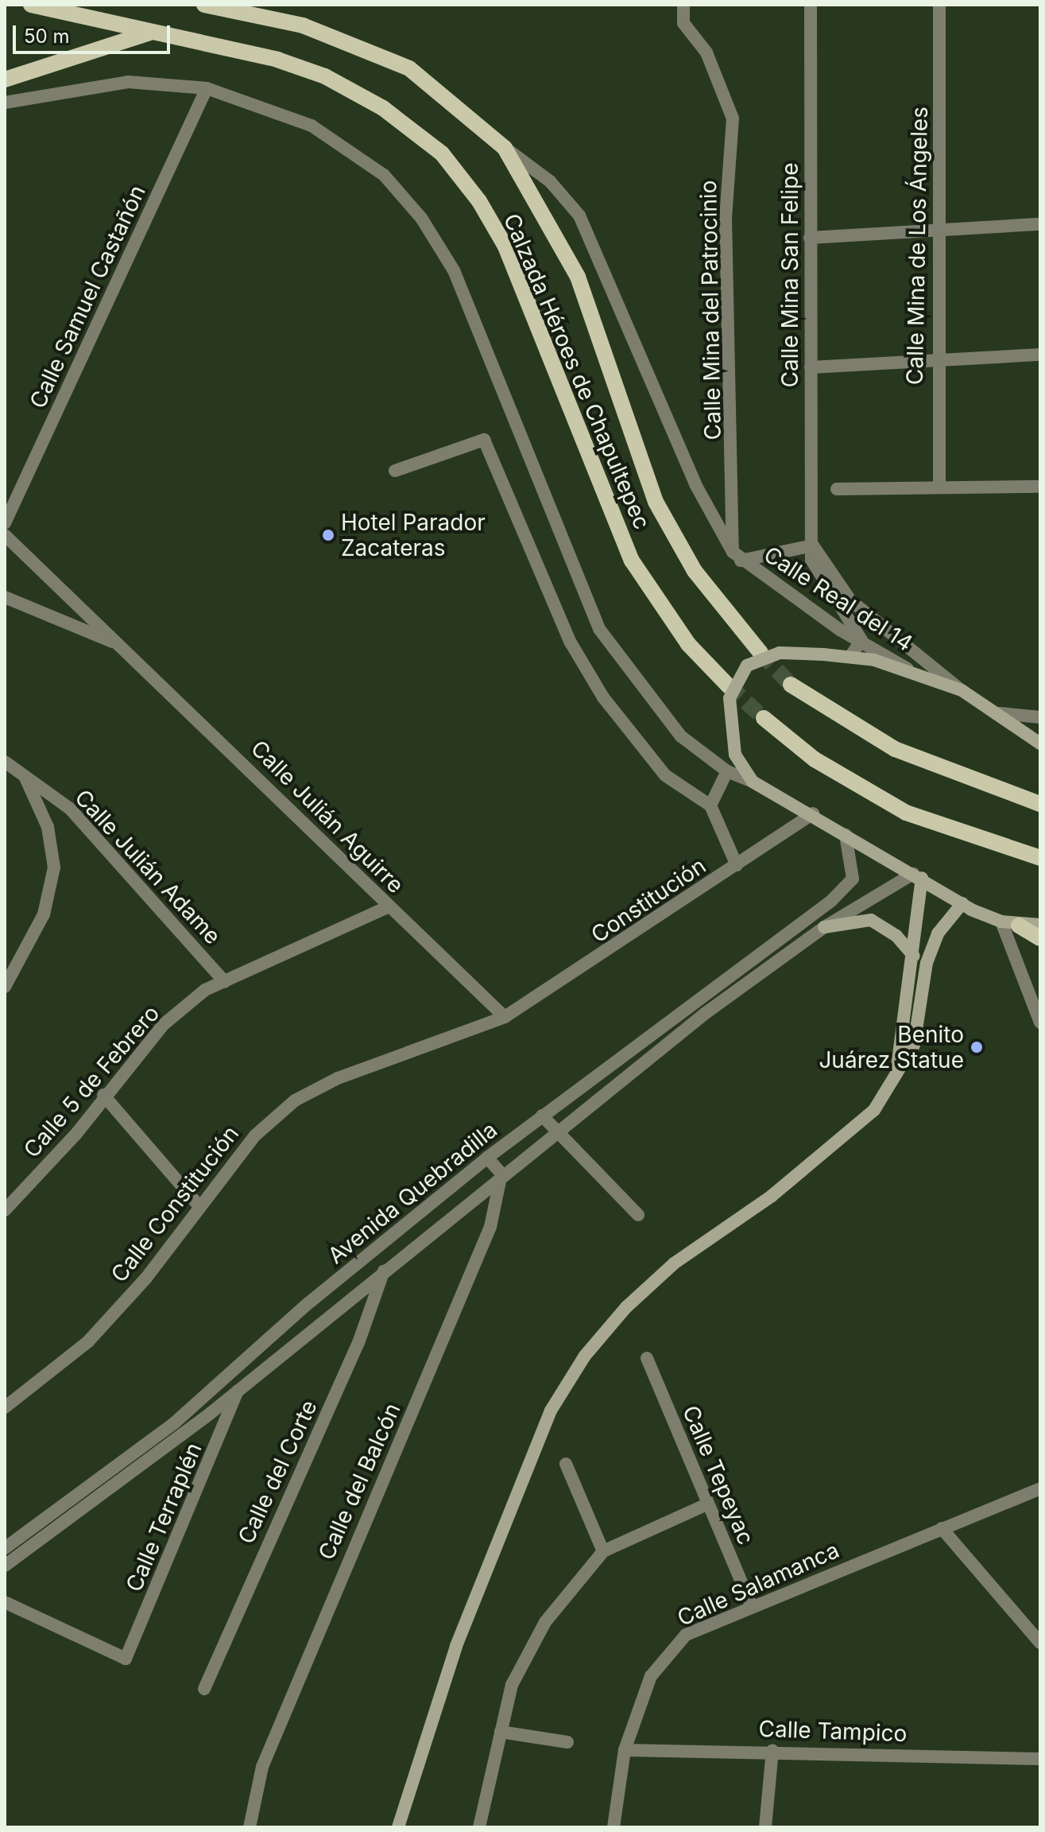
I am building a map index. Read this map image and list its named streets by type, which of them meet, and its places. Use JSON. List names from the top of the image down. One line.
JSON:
{"streets":{"main road":["Calzada Héroes de Chapultepec"],"street":["Calle Mina de Los Ángeles","Calle Mina San Felipe","Calle Samuel Castañón","Calle Mina del Patrocinio","Calle Real del 14","Calle Julián Aguirre","Calle Julián Adame","Constitución","Calle 5 de Febrero","Avenida Quebradilla","Calle Constitución","Calle del Corte","Calle Tepeyac","Calle del Balcón","Calle Terraplén","Calle Salamanca","Calle Tampico"]},"crossings":[["Calle Mina San Felipe","Calle Real del 14"],["Calle Mina del Patrocinio","Calle Real del 14"],["Calle Julián Aguirre","Constitución"],["Calle Julián Aguirre","Calle 5 de Febrero"],["Calle Julián Aguirre","Calle Constitución"],["Calle Julián Adame","Calle 5 de Febrero"],["Constitución","Calle Constitución"],["Avenida Quebradilla","Calle del Corte"],["Avenida Quebradilla","Calle del Balcón"],["Avenida Quebradilla","Calle Terraplén"],["Calle Tepeyac","Calle Salamanca"],["Calle Salamanca","Calle Tampico"]],"places":["Hotel Parador Zacateras","Benito Juárez Statue"],"scale_bar":"50 m"}
